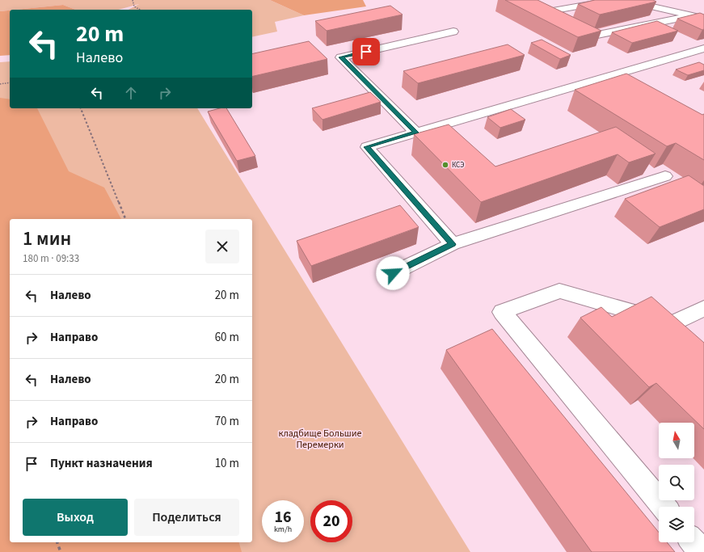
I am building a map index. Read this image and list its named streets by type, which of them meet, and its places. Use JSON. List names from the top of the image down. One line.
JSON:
{"parks":["кладбище Большие Перемерки"],"places":["КСЭ"],"north":"top","page":{"turn":["20 m","Налево"],"heading":["1 мин","180 m · 09:33"],"list":[{"name":"Налево","value":"20 m"},{"name":"Направо","value":"60 m"},{"name":"Налево","value":"20 m"},{"name":"Направо","value":"70 m"},{"name":"Пункт назначения","value":"10 m"}],"buttons":["Выход","Поделиться"],"speed":"16 km/h","limit":"20"}}
